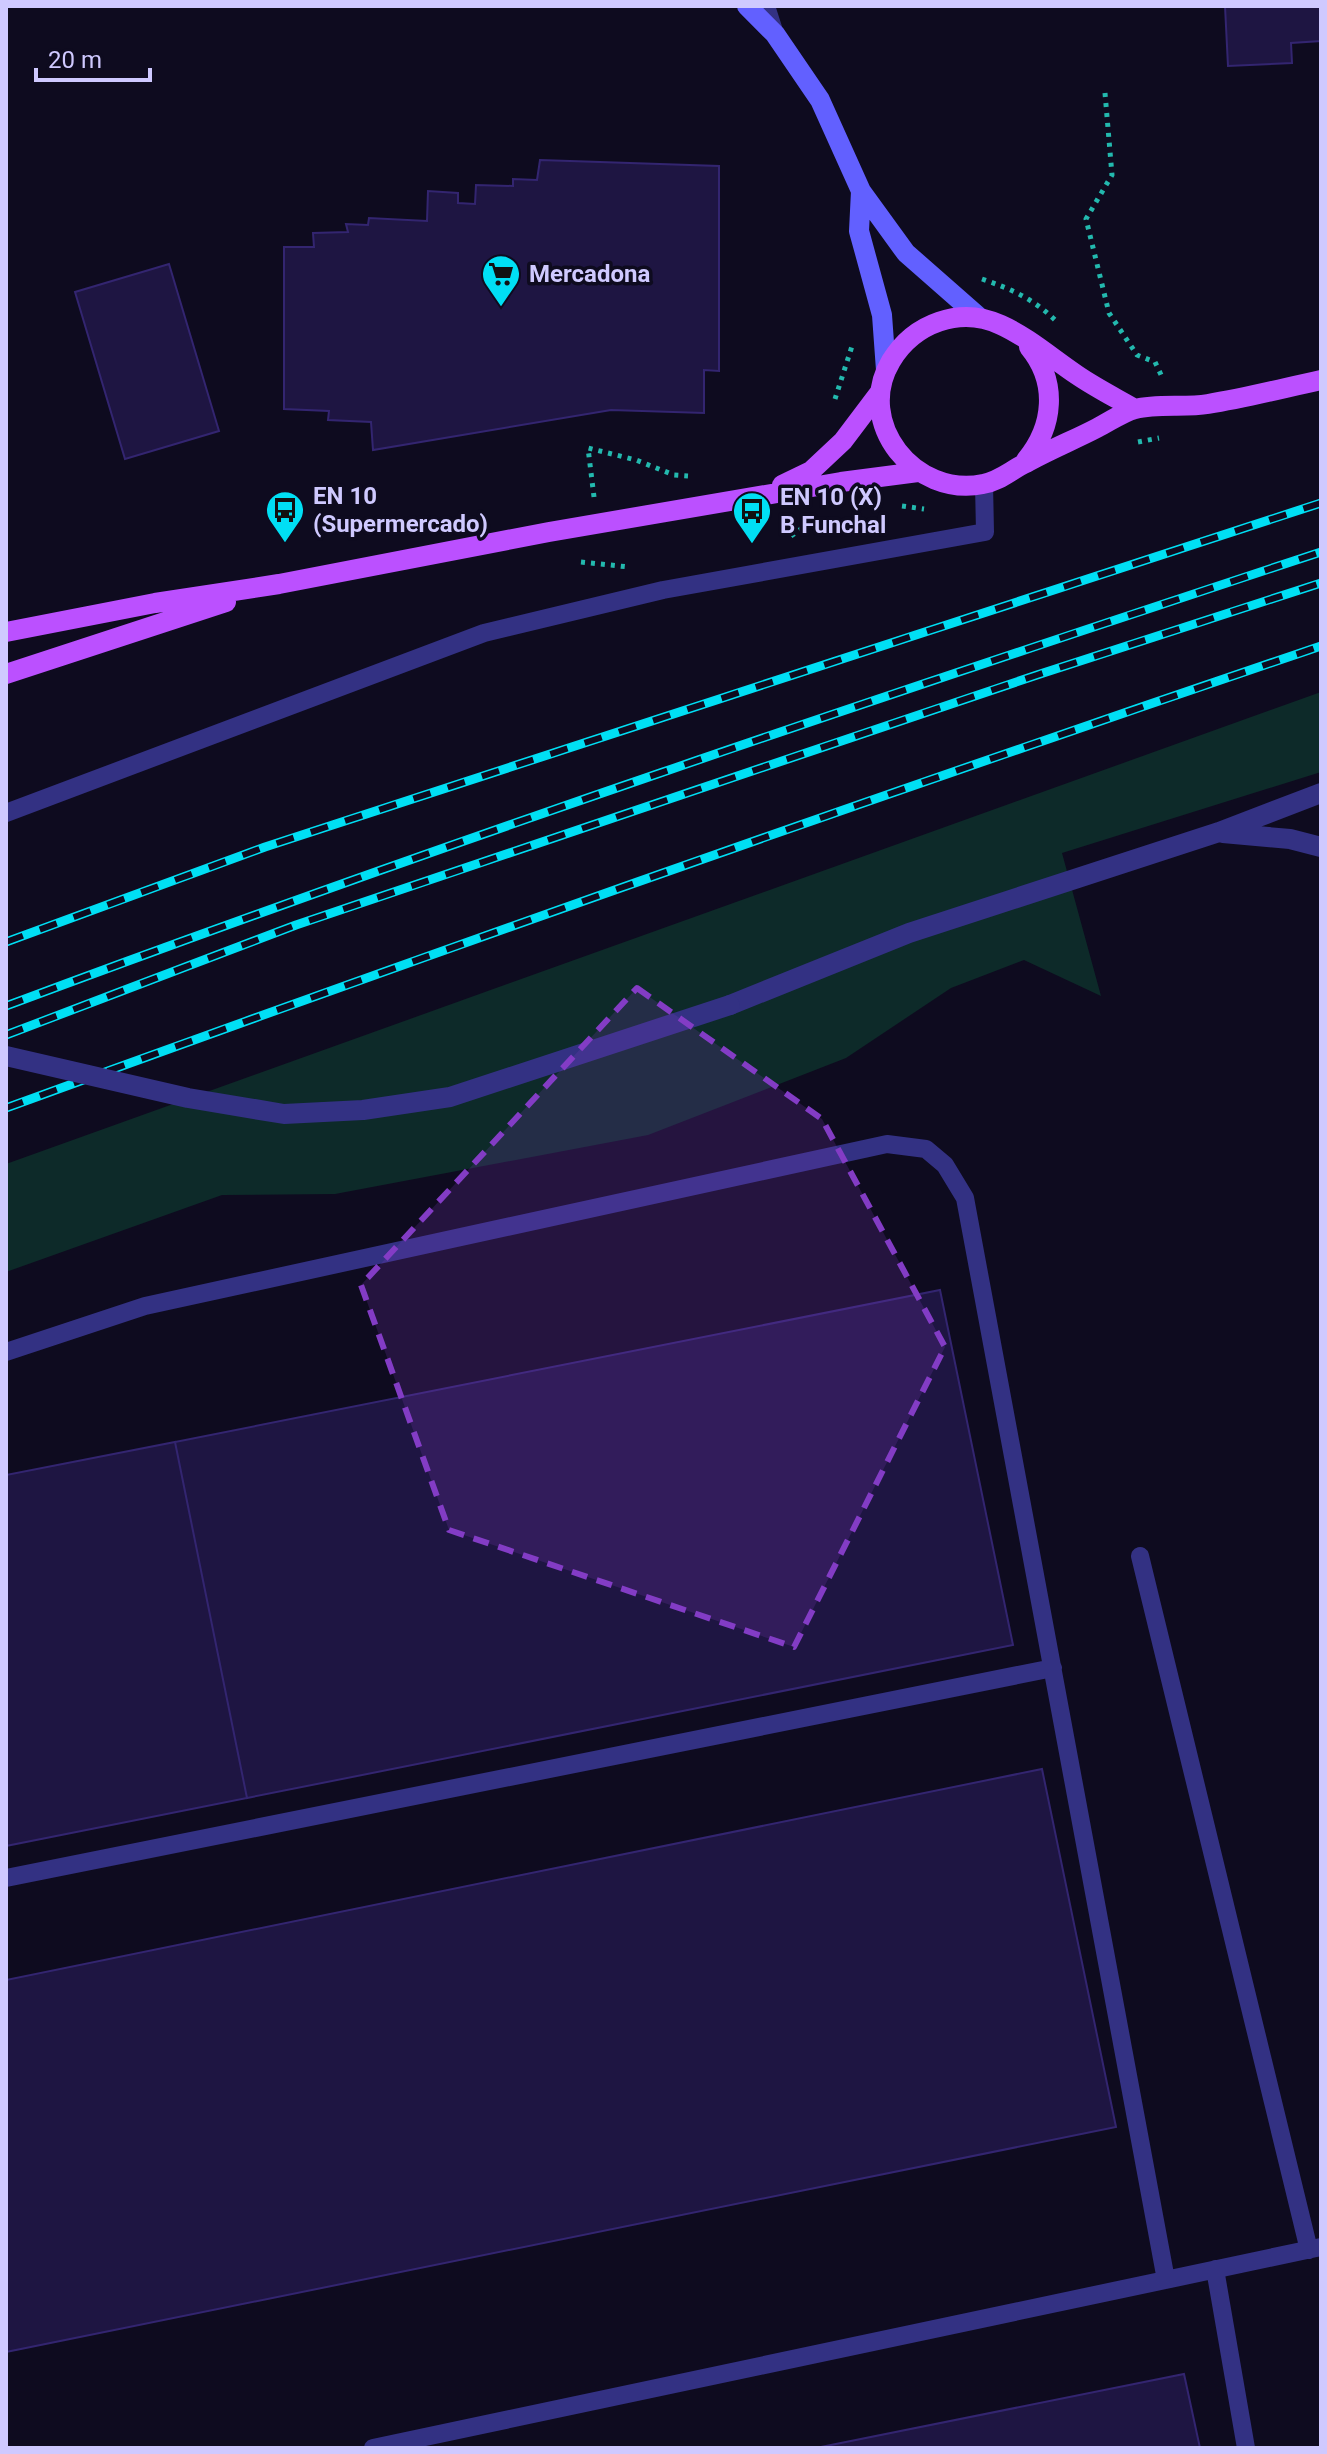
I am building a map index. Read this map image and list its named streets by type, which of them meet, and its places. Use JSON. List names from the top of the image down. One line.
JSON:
{"places":{"supermarket":["Mercadona"],"bus stop":["EN 10 (Supermercado)","EN 10 (X) B Funchal"]},"scale_bar":"20 m"}
